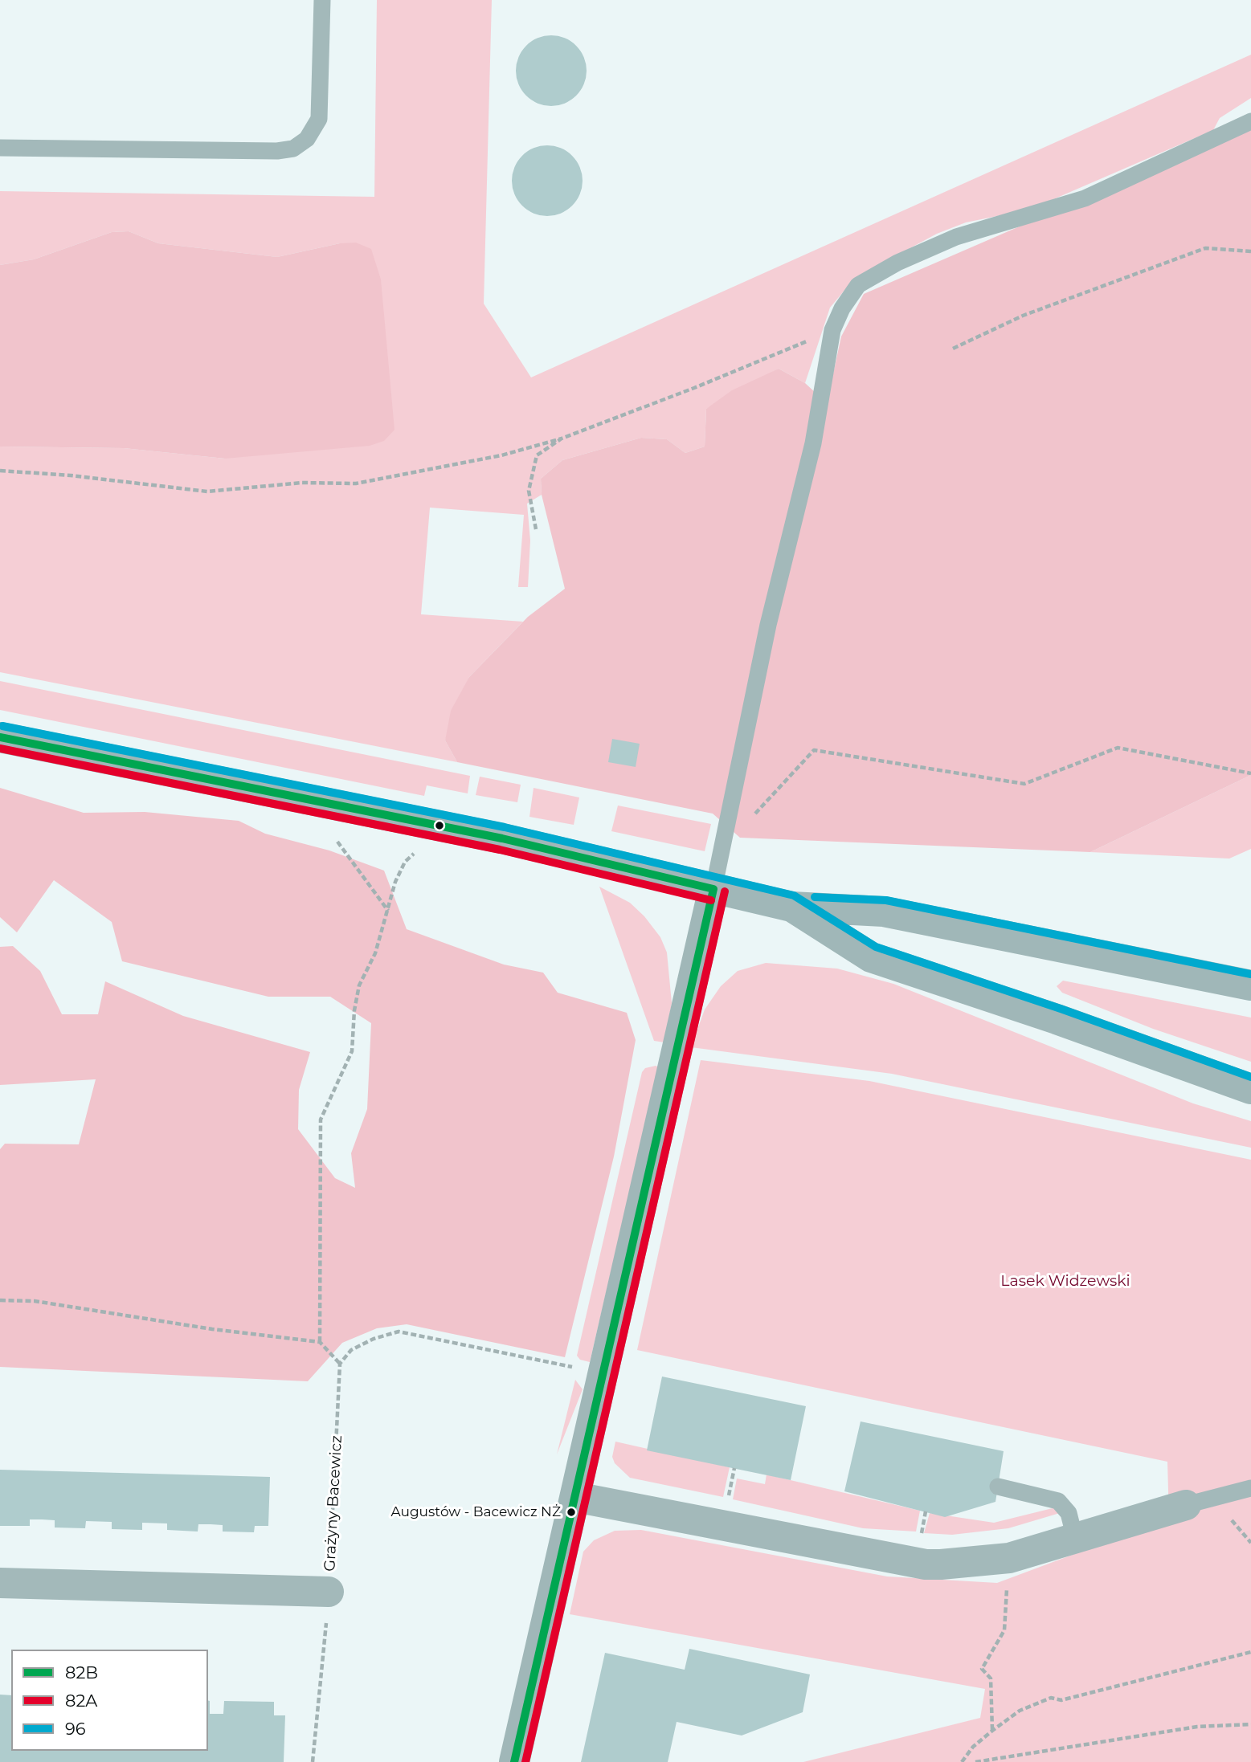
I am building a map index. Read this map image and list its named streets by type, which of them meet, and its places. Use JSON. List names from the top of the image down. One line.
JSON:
{"streets":{"street":["Grażyny Bacewicz"]},"parks":["Lasek Widzewski"],"places":["Augustów - Bacewicz NŻ"],"lines":["transit line 96","transit line 82B","transit line 82A"],"legend":["82B","82A","96"]}
